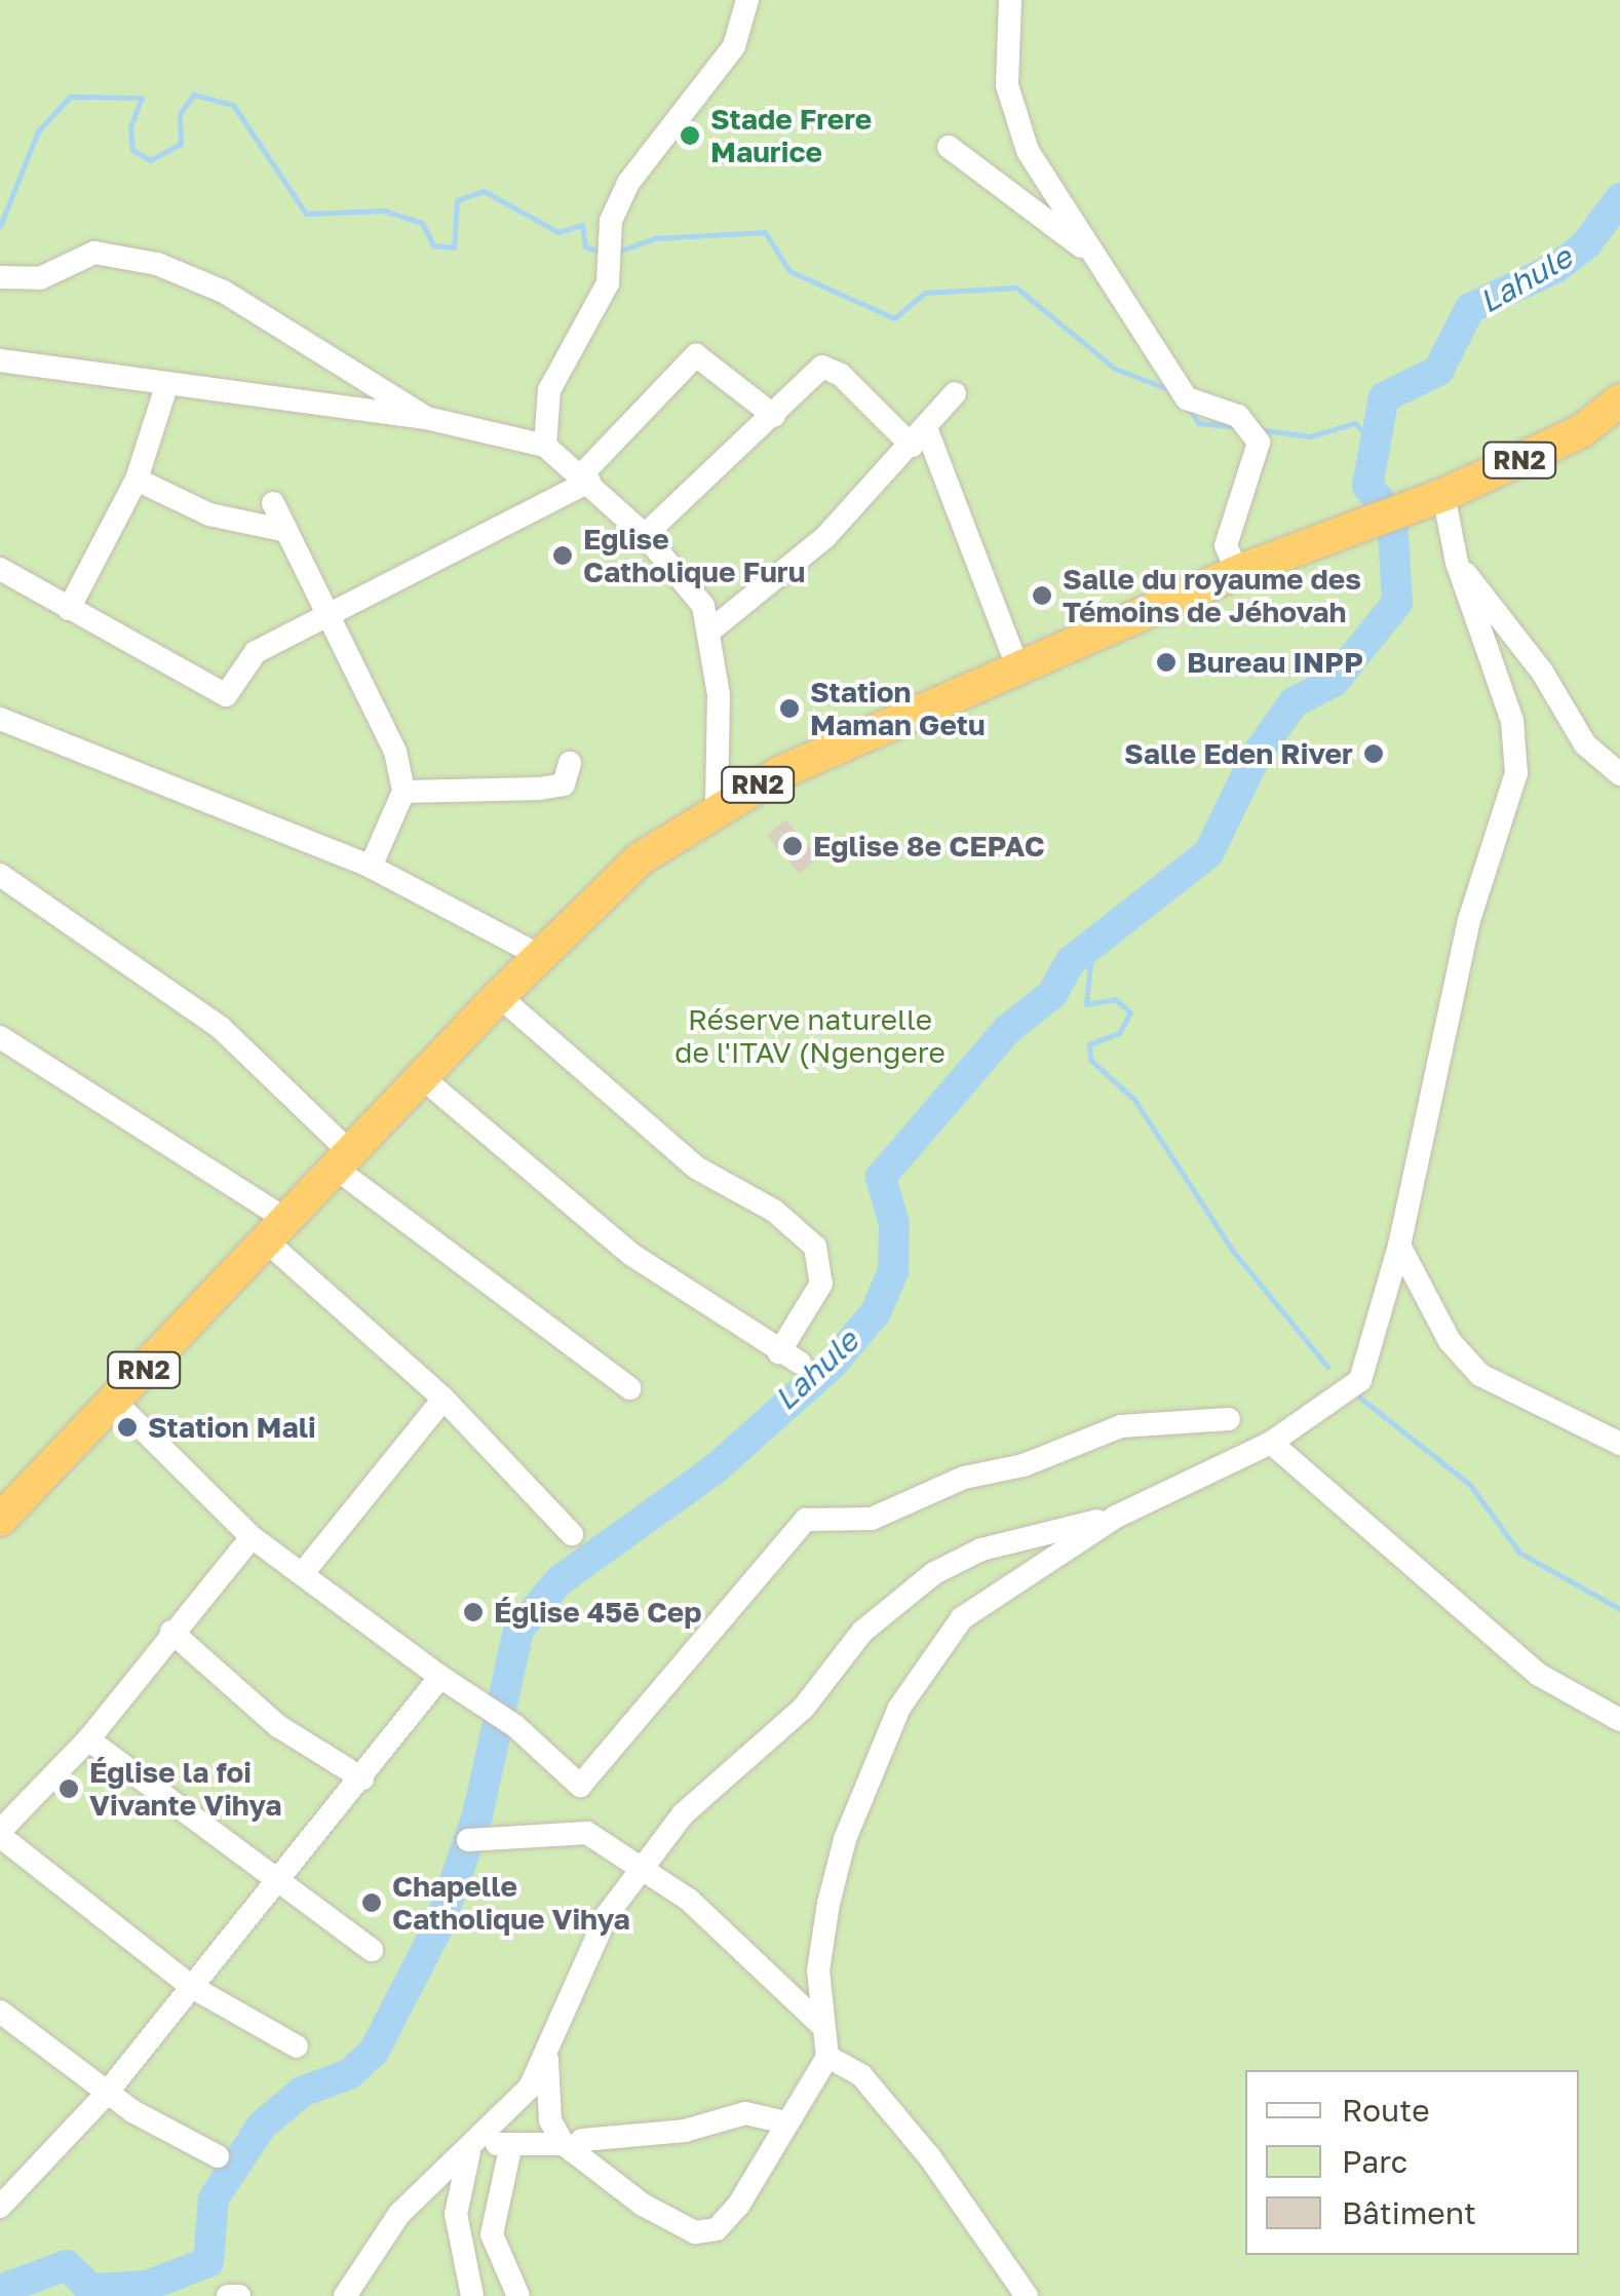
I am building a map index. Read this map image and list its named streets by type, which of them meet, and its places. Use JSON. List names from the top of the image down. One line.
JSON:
{"streets":{"highway":["RN2"]},"water":["Lahule"],"parks":["Réserve naturelle de l'ITAV (Ngengere"],"places":["Stade Frere Maurice","Eglise Catholique Furu","Salle du royaume des Témoins de Jéhovah","Bureau INPP","Station Maman Getu","Salle Eden River","Eglise 8e CEPAC","Station Mali","Église 45ē Cep","Église la foi Vivante Vihya","Chapelle Catholique Vihya"],"legend":["Route","Parc","Bâtiment"]}
